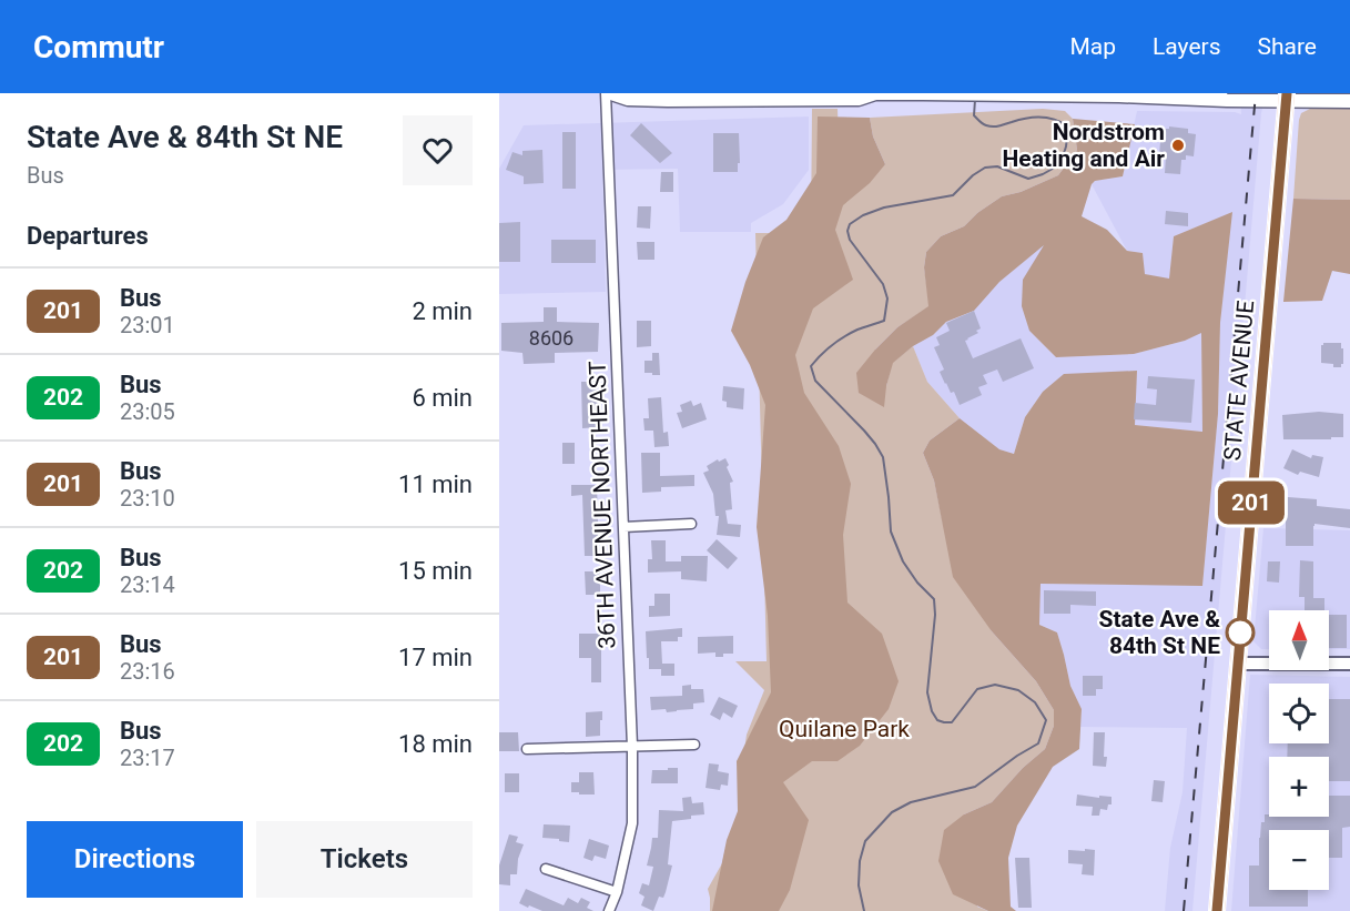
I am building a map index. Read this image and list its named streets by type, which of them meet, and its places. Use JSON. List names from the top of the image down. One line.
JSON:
{"streets":{"main road":["STATE AVENUE"],"street":["36TH AVENUE NORTHEAST"]},"parks":["Quilane Park"],"places":["Nordstrom Heating and Air","State Ave & 84th St NE"],"lines":["bus line 201"],"house_numbers":["8606"],"north":"top","page":{"header":"Commutr","nav":["Map","Layers","Share"],"heading":[["State Ave & 84th St NE","Bus"],"Departures"],"on_map":"201","list":[{"mark":"201","name":"Bus","note":"23:01","value":"2 min"},{"mark":"202","name":"Bus","note":"23:05","value":"6 min"},{"mark":"201","name":"Bus","note":"23:10","value":"11 min"},{"mark":"202","name":"Bus","note":"23:14","value":"15 min"},{"mark":"201","name":"Bus","note":"23:16","value":"17 min"},{"mark":"202","name":"Bus","note":"23:17","value":"18 min"}],"map_buttons":["+","−"],"buttons":["Directions","Tickets"]}}
